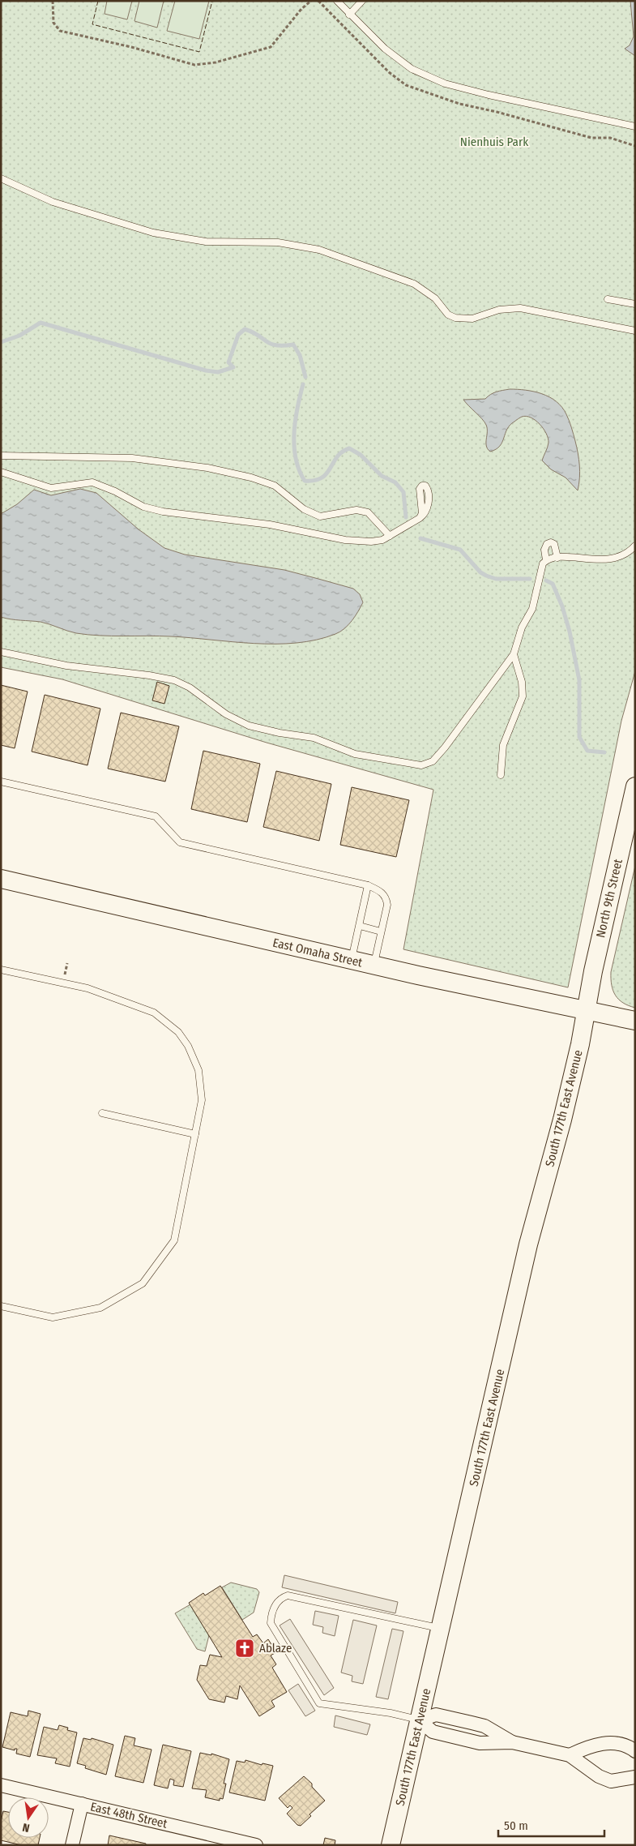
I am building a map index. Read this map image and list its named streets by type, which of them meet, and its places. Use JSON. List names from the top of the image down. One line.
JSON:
{"streets":{"street":["North 9th Street","East Omaha Street","South 177th East Avenue","East 48th Street"]},"crossings":[["North 9th Street","East Omaha Street"],["North 9th Street","South 177th East Avenue"],["East Omaha Street","South 177th East Avenue"]],"parks":["Nienhuis Park"],"places":{"church":["Ablaze"]},"scale_bar":"50 m","north":"bottom"}
